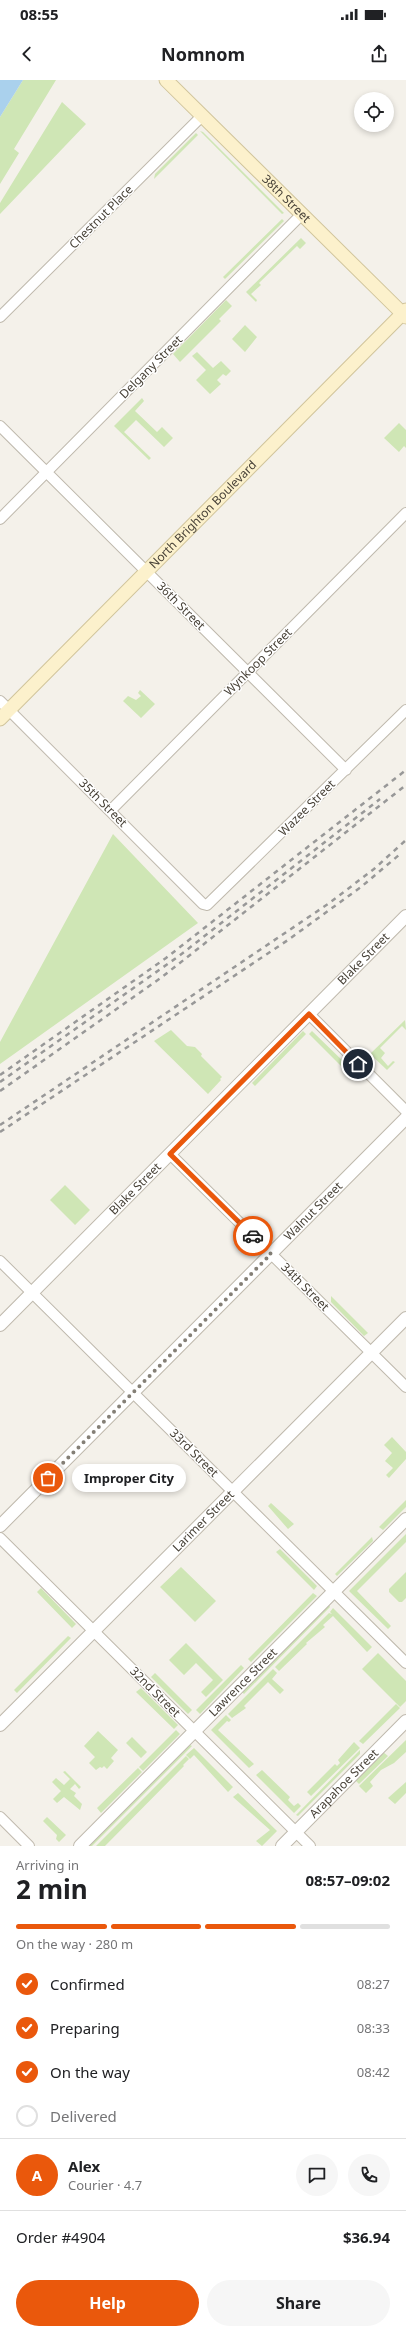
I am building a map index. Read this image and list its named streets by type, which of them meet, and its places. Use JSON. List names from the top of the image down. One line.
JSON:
{"streets":{"main road":["38th Street","North Brighton Boulevard"],"street":["Chestnut Place","Delgany Street","36th Street","Wynkoop Street","35th Street","Wazee Street","Blake Street","Walnut Street","34th Street","33rd Street","Larimer Street","Lawrence Street","32nd Street","Arapahoe Street"]},"crossings":[["38th Street","Chestnut Place"],["38th Street","Delgany Street"],["38th Street","North Brighton Boulevard"],["Delgany Street","36th Street"],["North Brighton Boulevard","36th Street"],["North Brighton Boulevard","35th Street"],["36th Street","Wynkoop Street"],["36th Street","Wazee Street"],["Wynkoop Street","35th Street"],["35th Street","Wazee Street"],["Blake Street","34th Street"],["Blake Street","33rd Street"],["Walnut Street","34th Street"],["Walnut Street","33rd Street"],["34th Street","Larimer Street"],["33rd Street","Larimer Street"],["33rd Street","Lawrence Street"],["Larimer Street","32nd Street"],["Lawrence Street","32nd Street"],["32nd Street","Arapahoe Street"]],"places":["Improper City"],"page":{"status":"08:55","header":"Nomnom","bubble":"Improper City","heading":["2 min","Arriving in","08:57–09:02"],"panel":["Alex","Courier · 4.7","Order #4904","$36.94"],"bar":"On the way · 280 m","list":[["Confirmed","08:27"],["Preparing","08:33"],["On the way","08:42"],"Delivered"],"round":"A","buttons":["Help","Share"]}}
